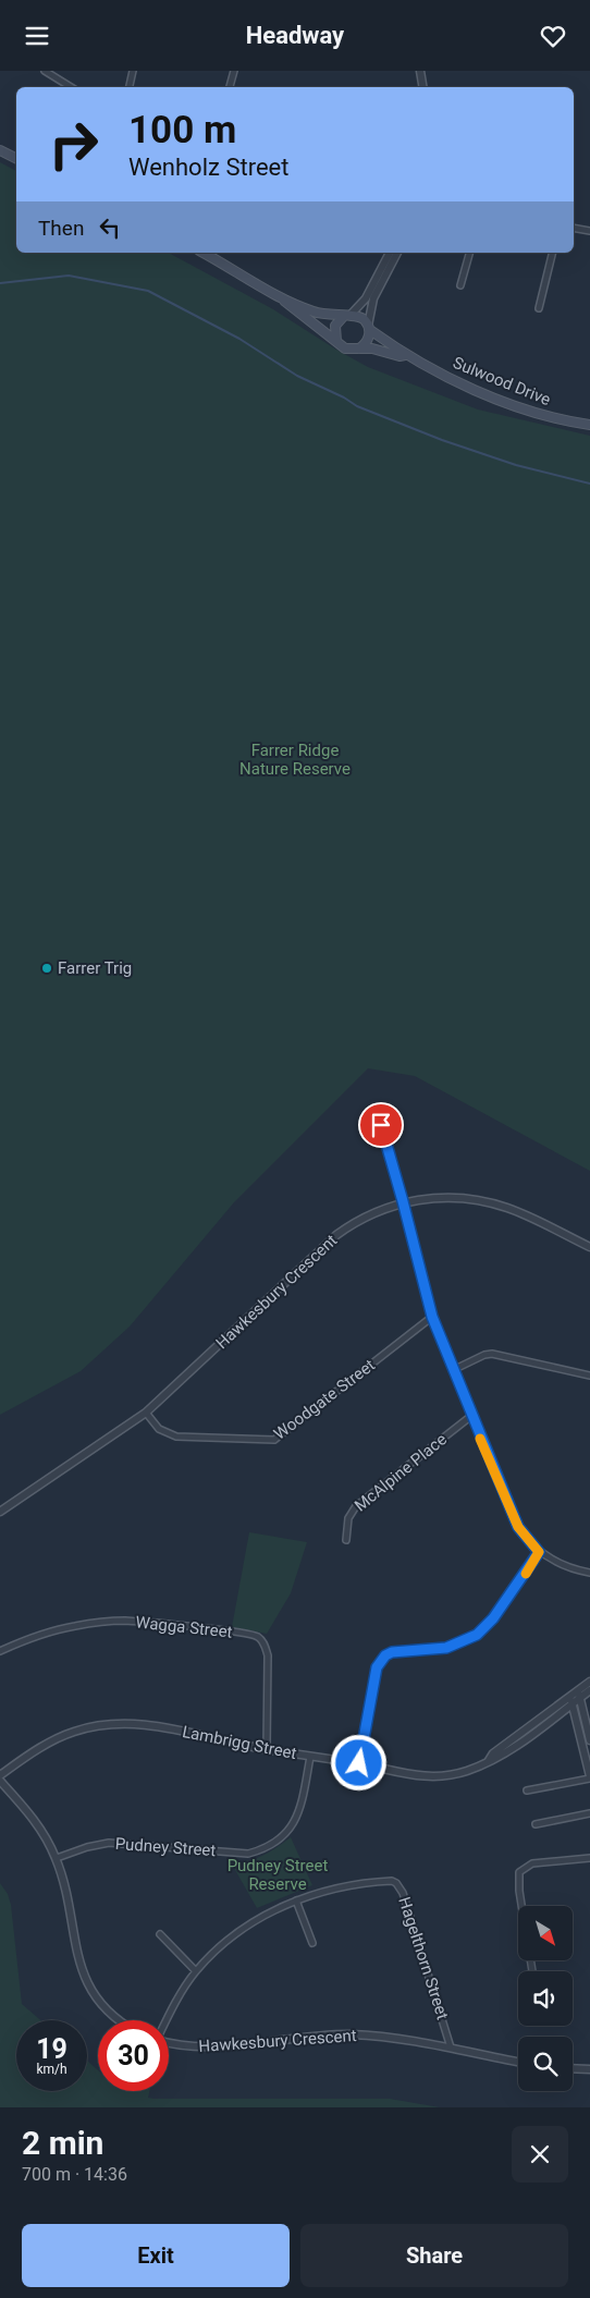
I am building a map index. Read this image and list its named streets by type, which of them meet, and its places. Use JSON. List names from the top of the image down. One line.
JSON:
{"streets":{"main road":["Sulwood Drive"],"street":["Hawkesbury Crescent","Woodgate Street","McAlpine Place","Wagga Street","Lambrigg Street","Pudney Street","Hagelthorn Street"]},"crossings":[["Hawkesbury Crescent","Woodgate Street"],["Hawkesbury Crescent","Hagelthorn Street"],["Wagga Street","Lambrigg Street"],["Lambrigg Street","Pudney Street"]],"parks":["Farrer Ridge Nature Reserve","Pudney Street Reserve"],"places":["Farrer Trig"],"north":"bottom right","page":{"header":"Headway","turn":["100 m","Wenholz Street"],"then":"Then","speed":"19 km/h","limit":"30","heading":["2 min","700 m · 14:36"],"buttons":["Exit","Share"]}}
